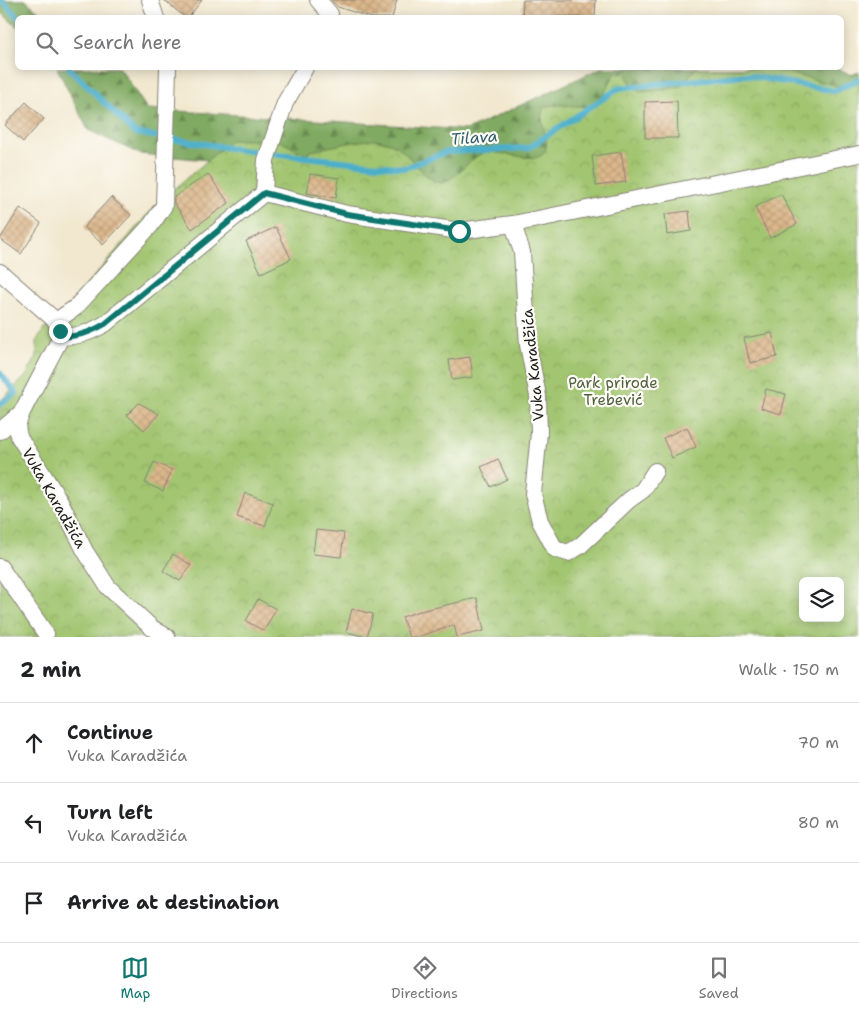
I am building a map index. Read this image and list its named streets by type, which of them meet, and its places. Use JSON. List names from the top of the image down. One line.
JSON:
{"streets":{"street":["Vuka Karadžića"]},"water":["Tilava"],"parks":["Park prirode Trebević"],"page":{"search":"Search here","heading":["2 min","Walk · 150 m"],"list":[["Continue","Vuka Karadžića","70 m"],["Turn left","Vuka Karadžića","80 m"],"Arrive at destination"],"nav":["Map","Directions","Saved"]}}
